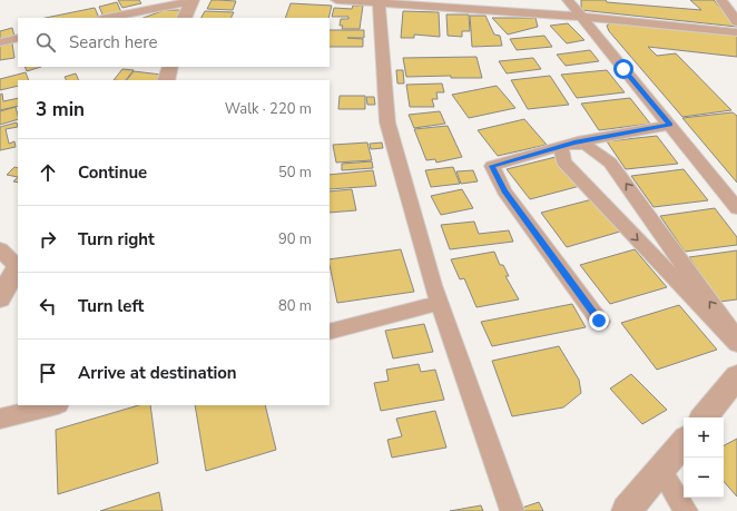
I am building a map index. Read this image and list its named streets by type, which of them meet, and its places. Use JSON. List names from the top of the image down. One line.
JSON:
{"page":{"search":"Search here","heading":["3 min","Walk · 220 m"],"list":[["Continue","50 m"],["Turn right","90 m"],["Turn left","80 m"],"Arrive at destination"],"map_buttons":["+","−"]}}
